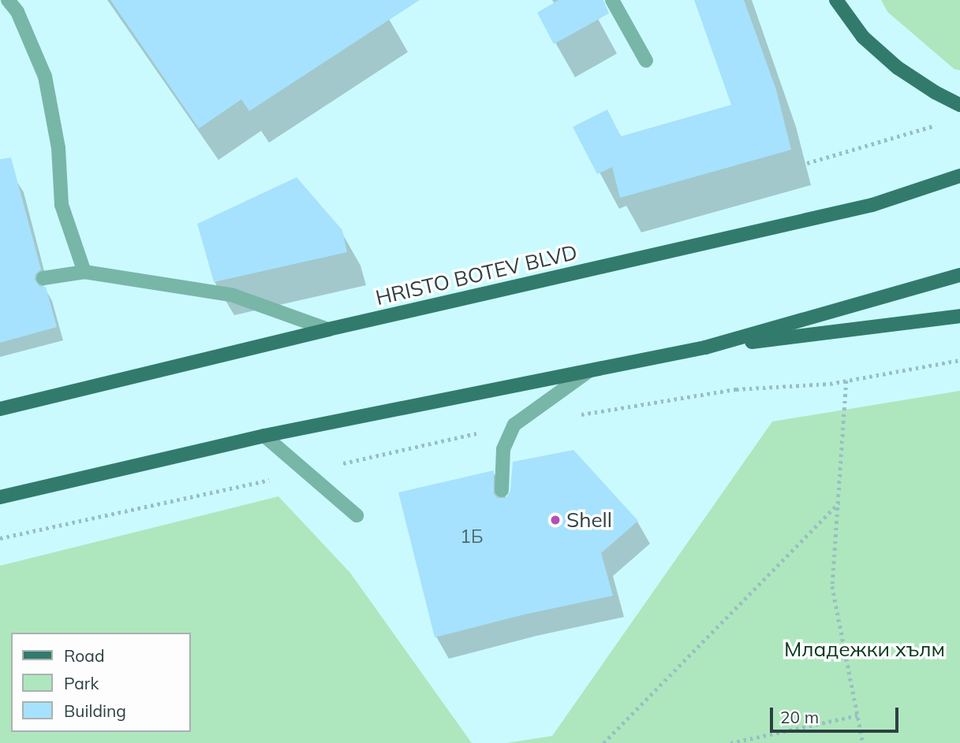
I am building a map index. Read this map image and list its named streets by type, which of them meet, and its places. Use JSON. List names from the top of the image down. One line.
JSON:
{"streets":{"main road":["HRISTO BOTEV BLVD"]},"parks":["Младежки хълм"],"places":["Shell"],"house_numbers":["1Б"],"legend":["Road","Park","Building"],"scale_bar":"20 m"}
